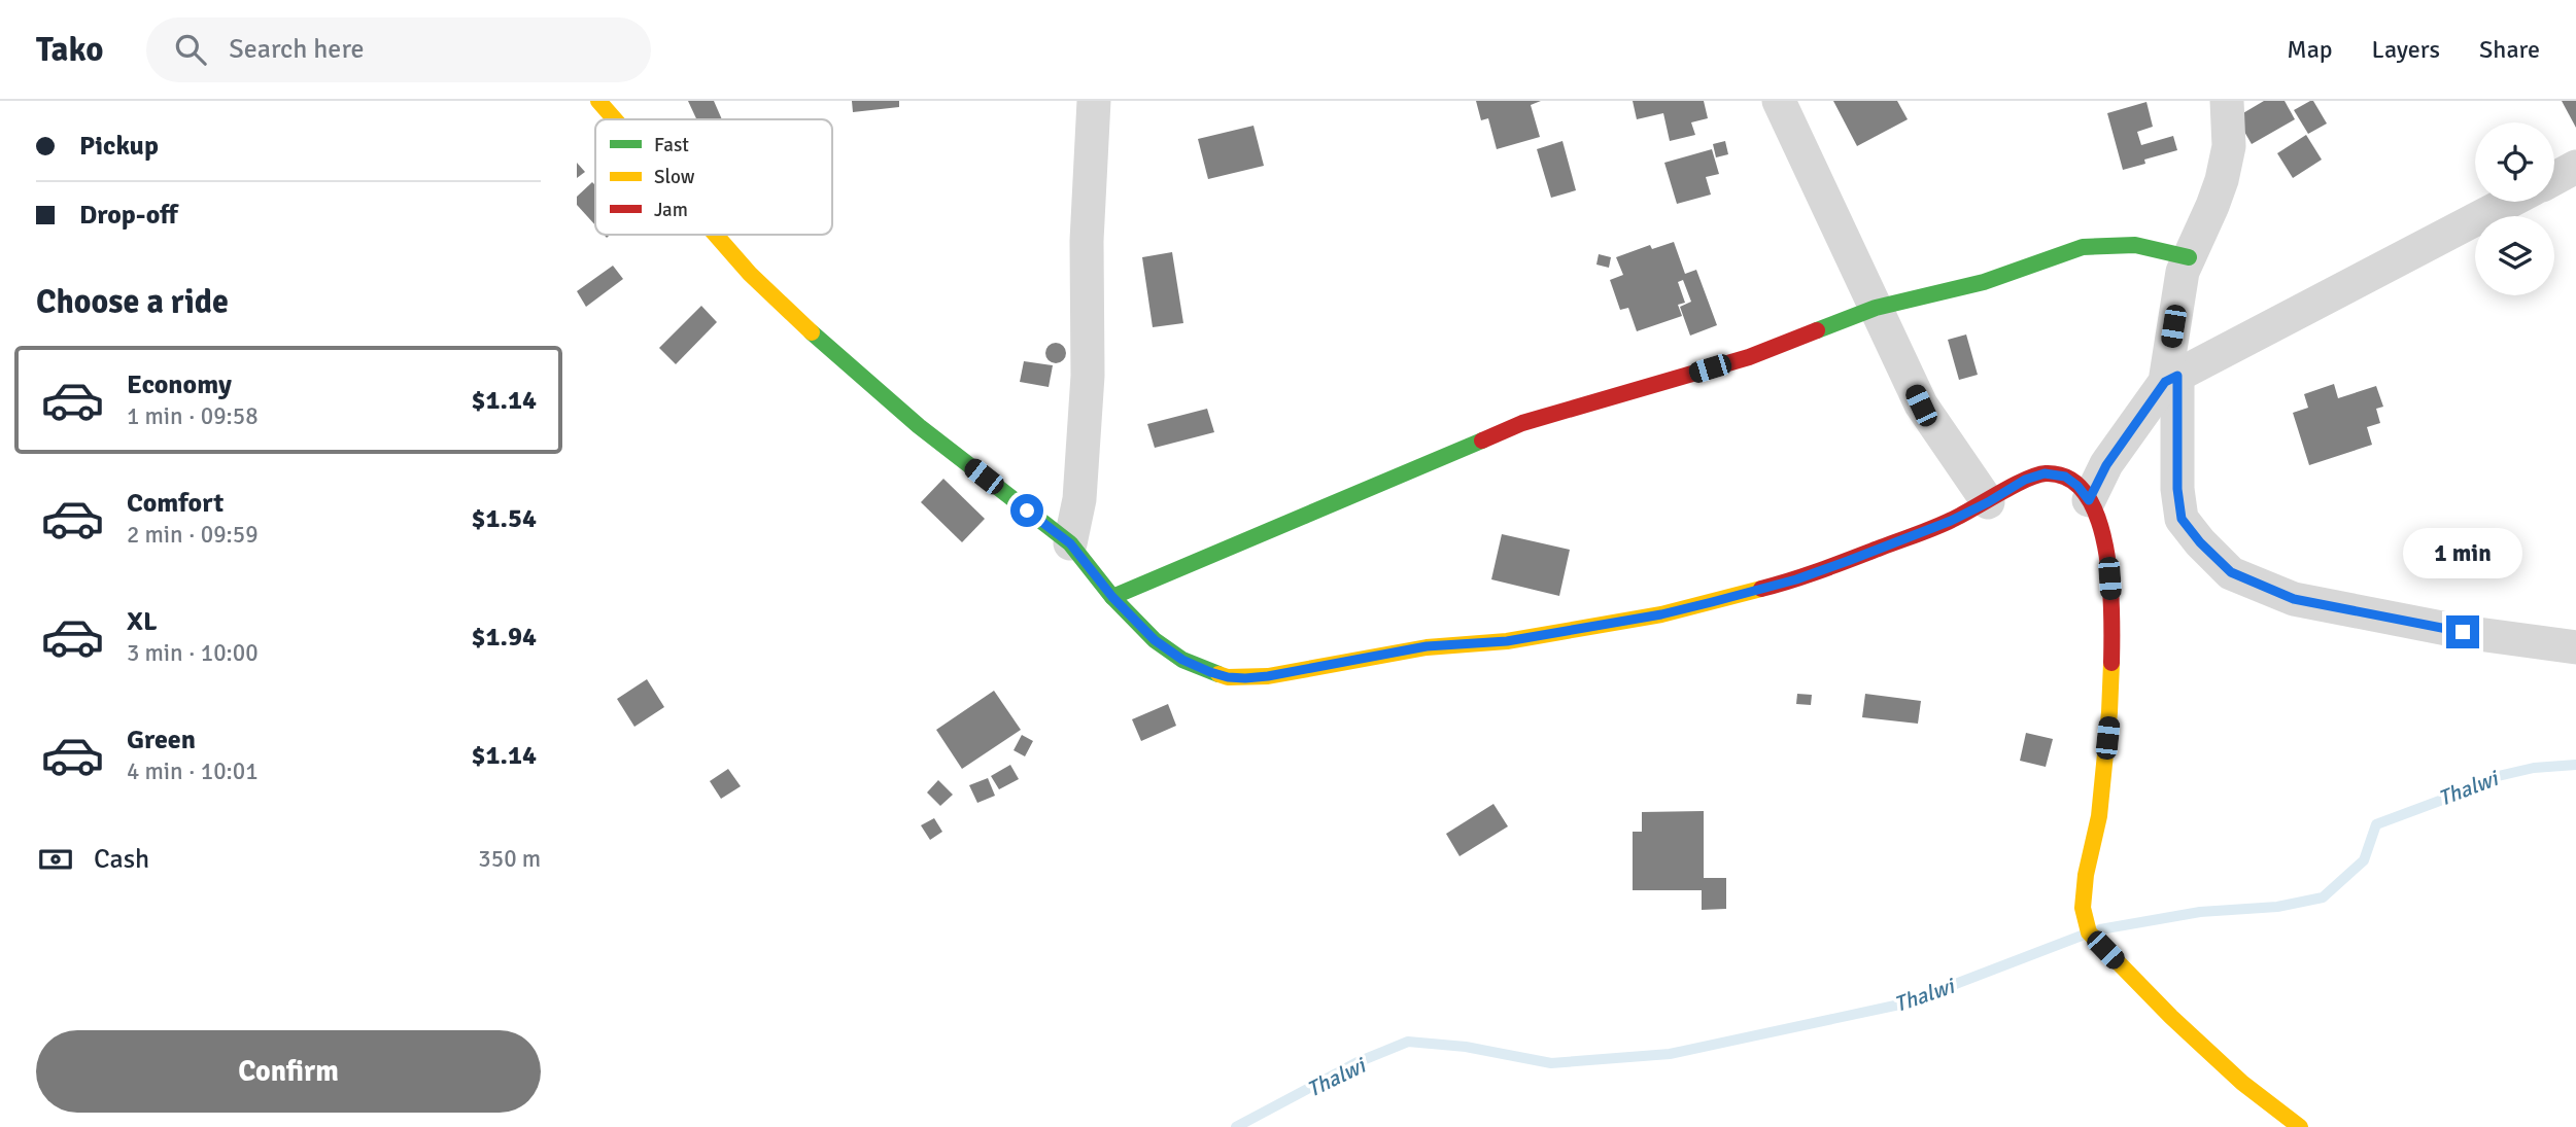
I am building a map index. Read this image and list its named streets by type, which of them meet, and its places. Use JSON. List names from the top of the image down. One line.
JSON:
{"water":["Thalwi"],"legend":["Fast","Slow","Jam"],"page":{"header":"Tako","search":"Search here","nav":["Map","Layers","Share"],"banner":["Pickup","Drop-off"],"heading":"Choose a ride","list":[{"name":"Economy","note":"1 min · 09:58","value":"$1.14"},{"name":"Comfort","note":"2 min · 09:59","value":"$1.54"},{"name":"XL","note":"3 min · 10:00","value":"$1.94"},{"name":"Green","note":"4 min · 10:01","value":"$1.14"}],"bubble":"1 min","pay":["Cash","350 m"],"buttons":"Confirm"}}
